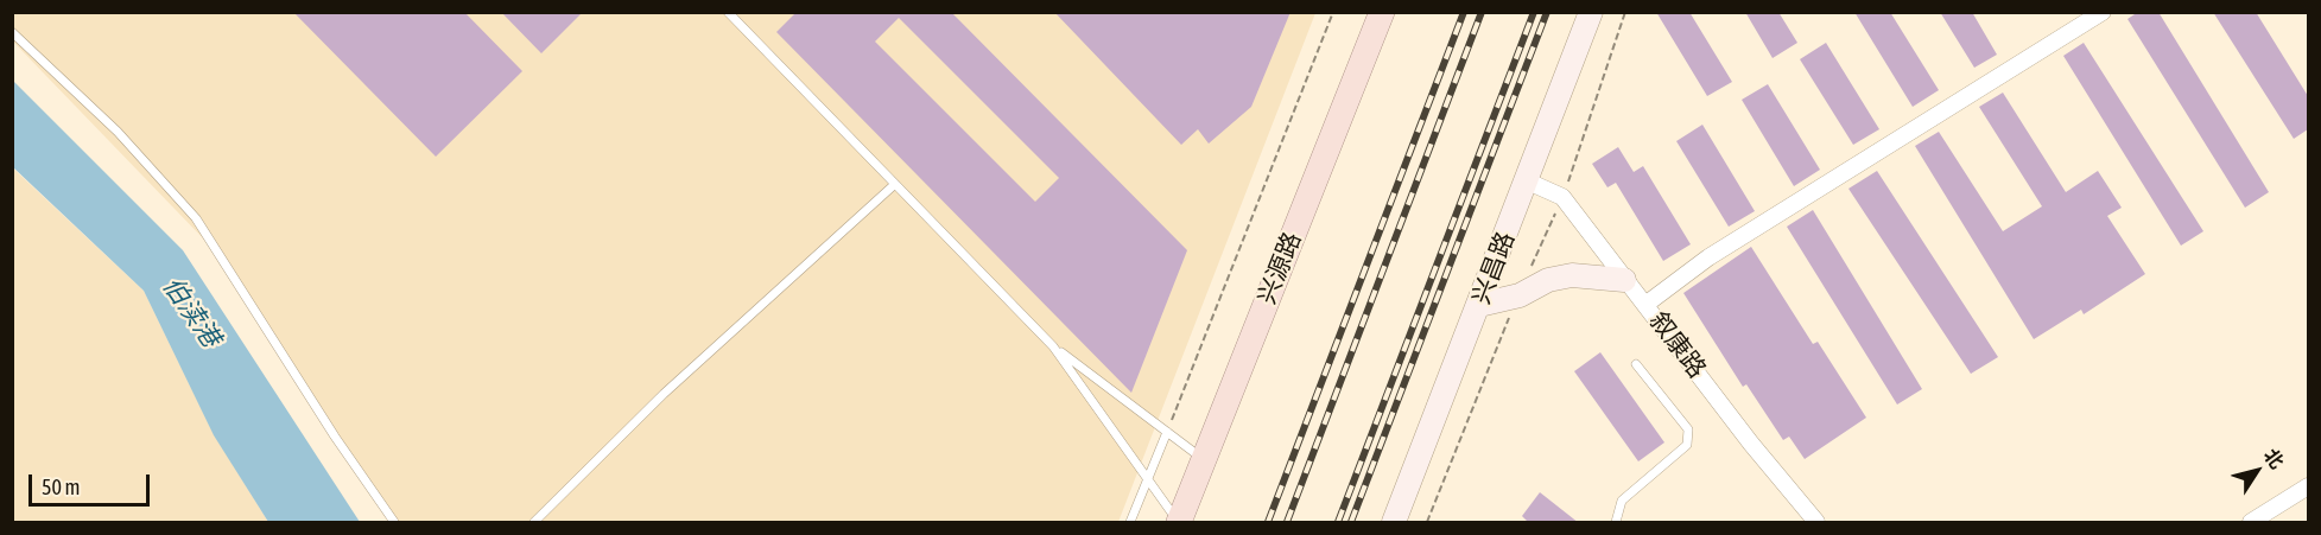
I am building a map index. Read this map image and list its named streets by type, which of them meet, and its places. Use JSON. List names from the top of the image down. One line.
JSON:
{"streets":{"main road":["兴源路","兴昌路"],"street":["叙康路"]},"crossings":[["兴昌路","叙康路"]],"water":["伯渎港"],"scale_bar":"50 m","north":"top right"}
